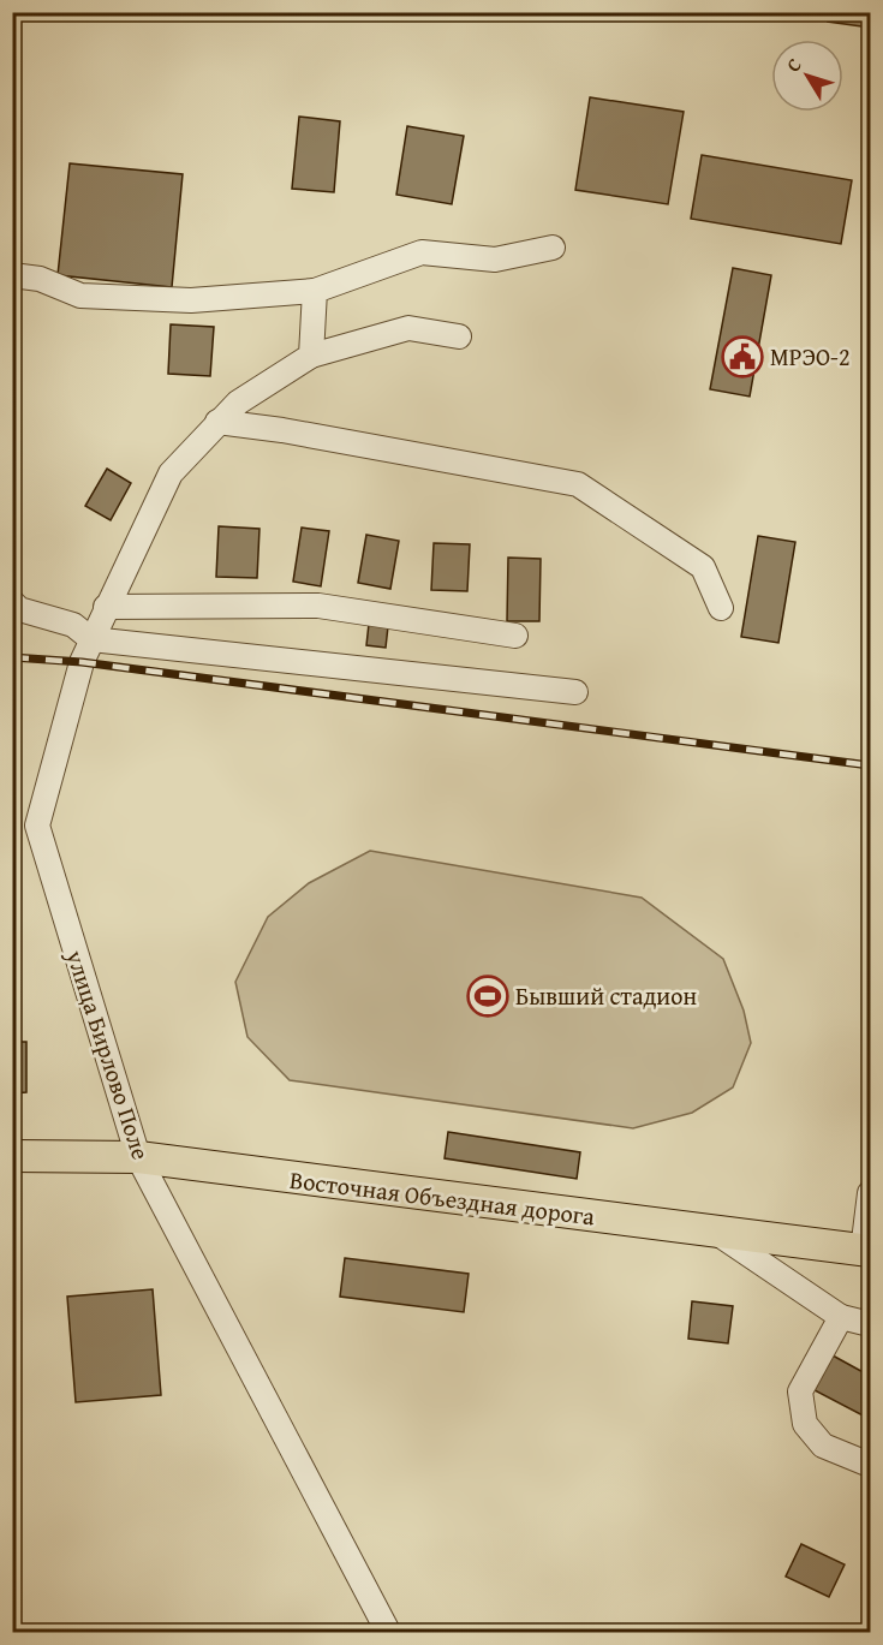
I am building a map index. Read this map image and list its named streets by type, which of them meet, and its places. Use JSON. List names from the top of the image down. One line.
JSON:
{"streets":{"main road":["Восточная Объездная дорога"],"street":["улица Бирлово Поле"]},"crossings":[["улица Бирлово Поле","Восточная Объездная дорога"]],"places":{"public building":["МРЭО-2"],"sports":["Бывший стадион"]},"north":"top left"}
